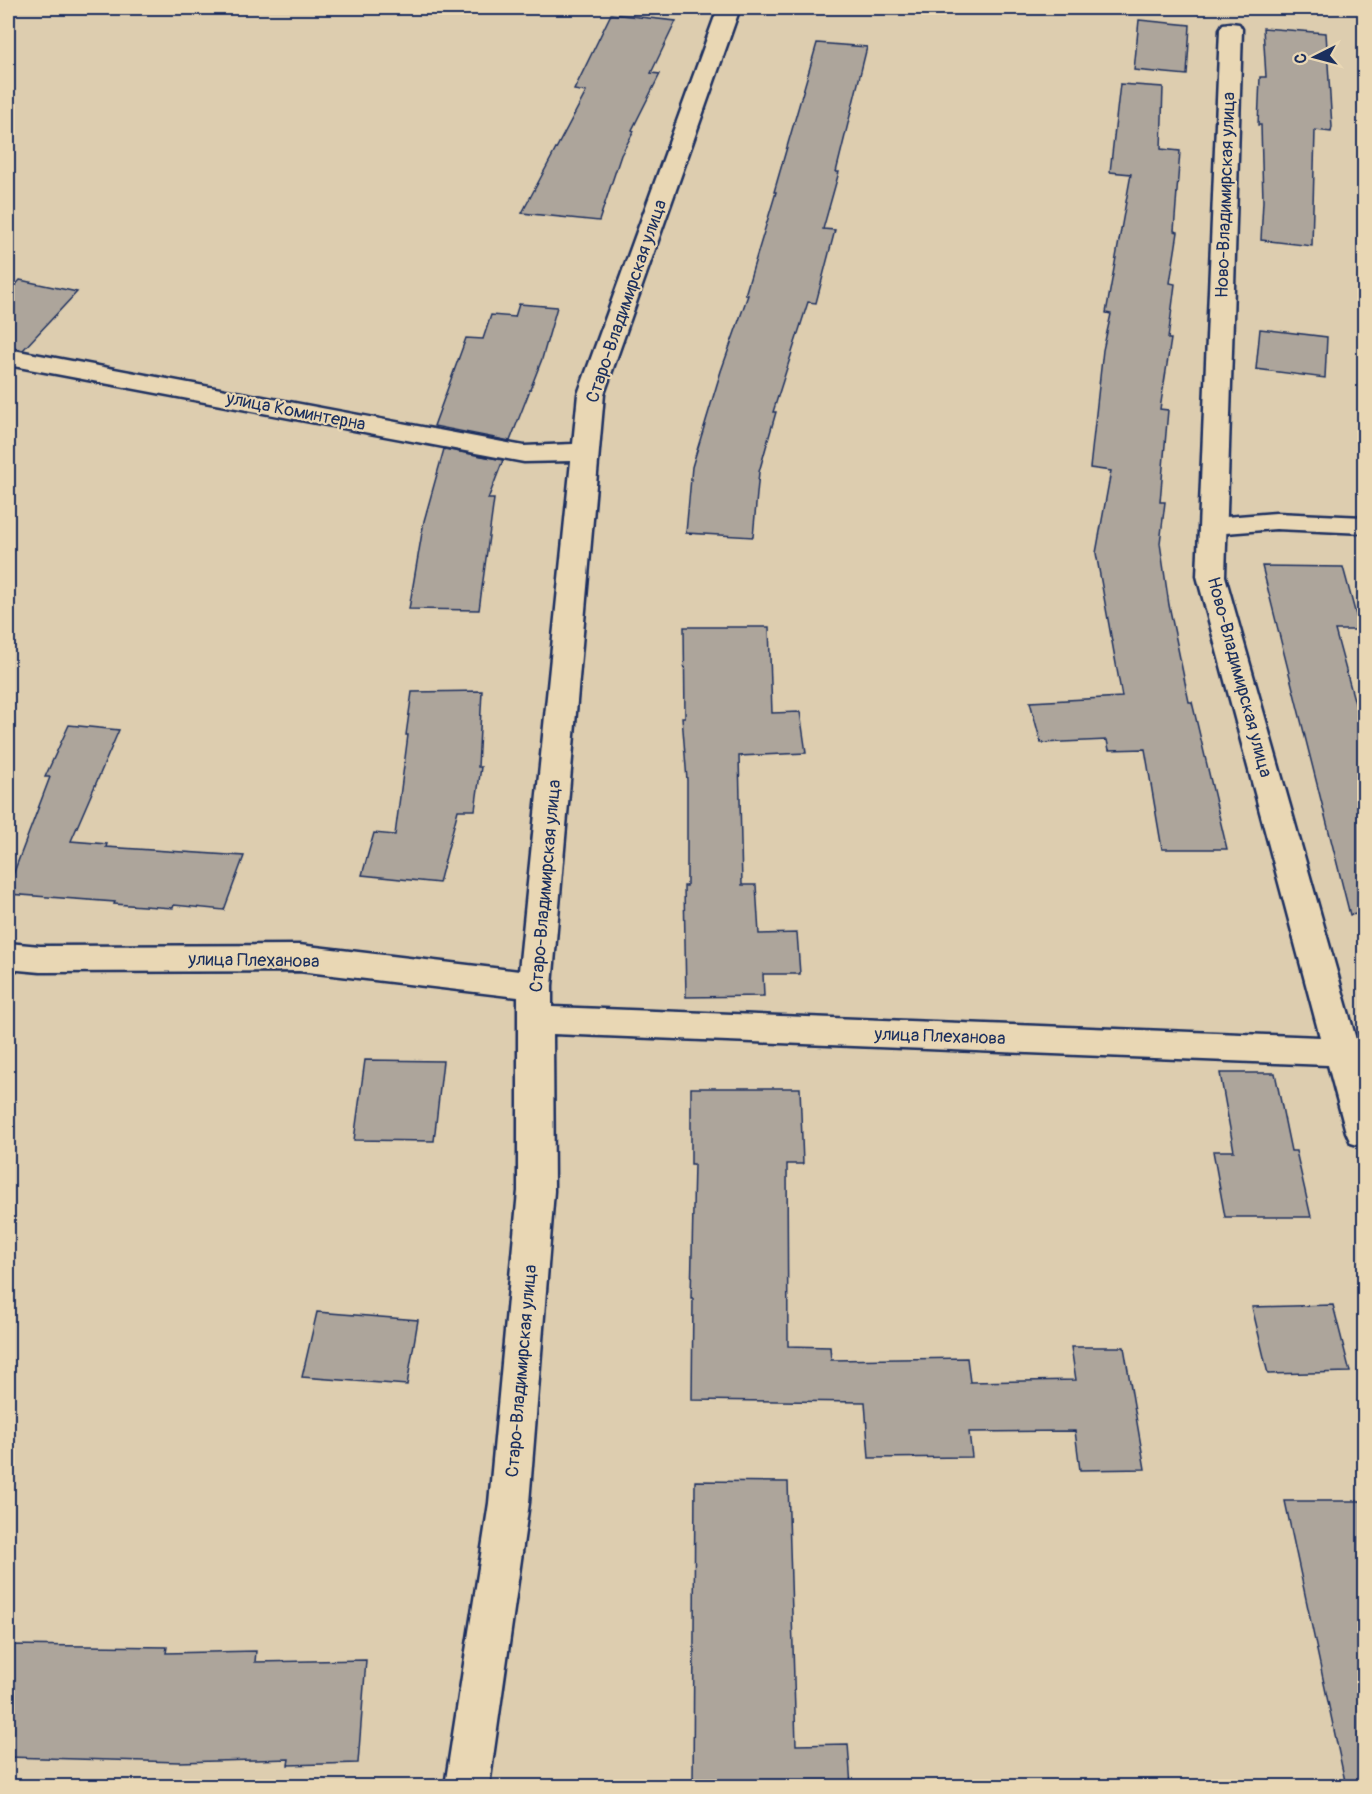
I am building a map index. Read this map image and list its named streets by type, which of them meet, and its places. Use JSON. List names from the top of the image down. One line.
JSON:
{"streets":{"street":["Ново-Владимирская улица","Старо-Владимирская улица","улица Коминтерна","улица Плеханова"]},"crossings":[["Ново-Владимирская улица","улица Плеханова"],["Старо-Владимирская улица","улица Коминтерна"],["Старо-Владимирская улица","улица Плеханова"]],"north":"left"}
